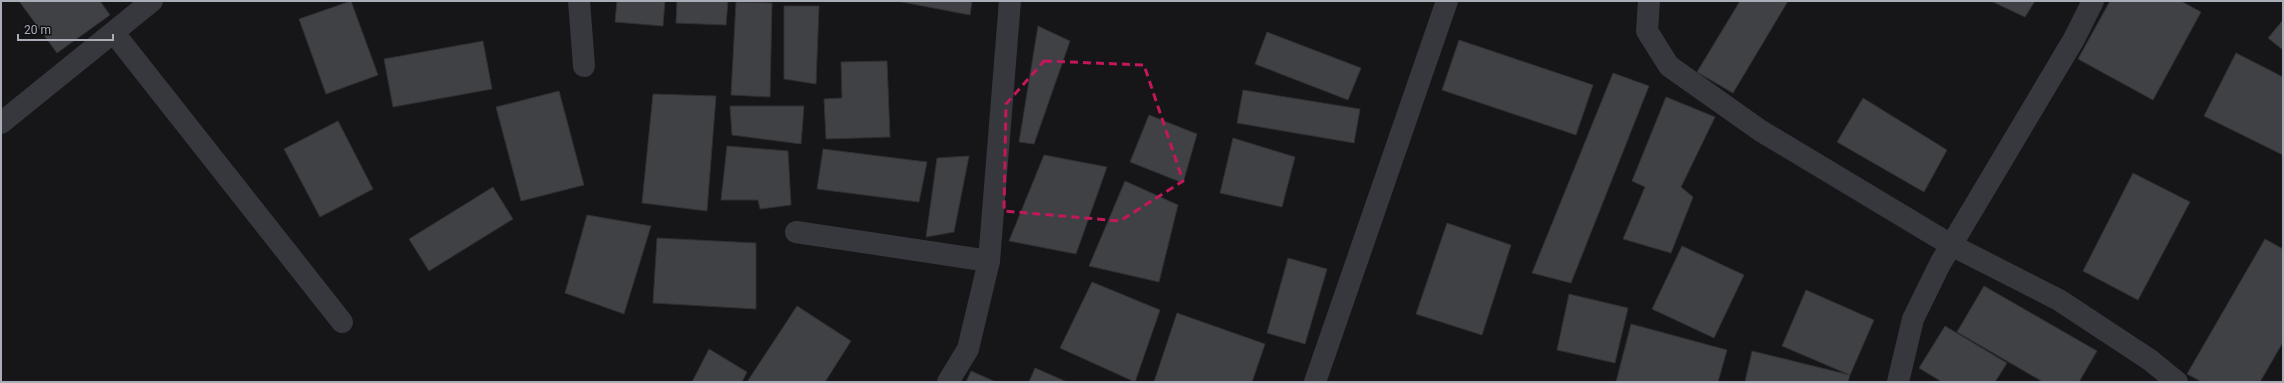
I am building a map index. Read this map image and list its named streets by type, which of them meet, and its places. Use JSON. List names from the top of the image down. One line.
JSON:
{"scale_bar":"20 m"}
